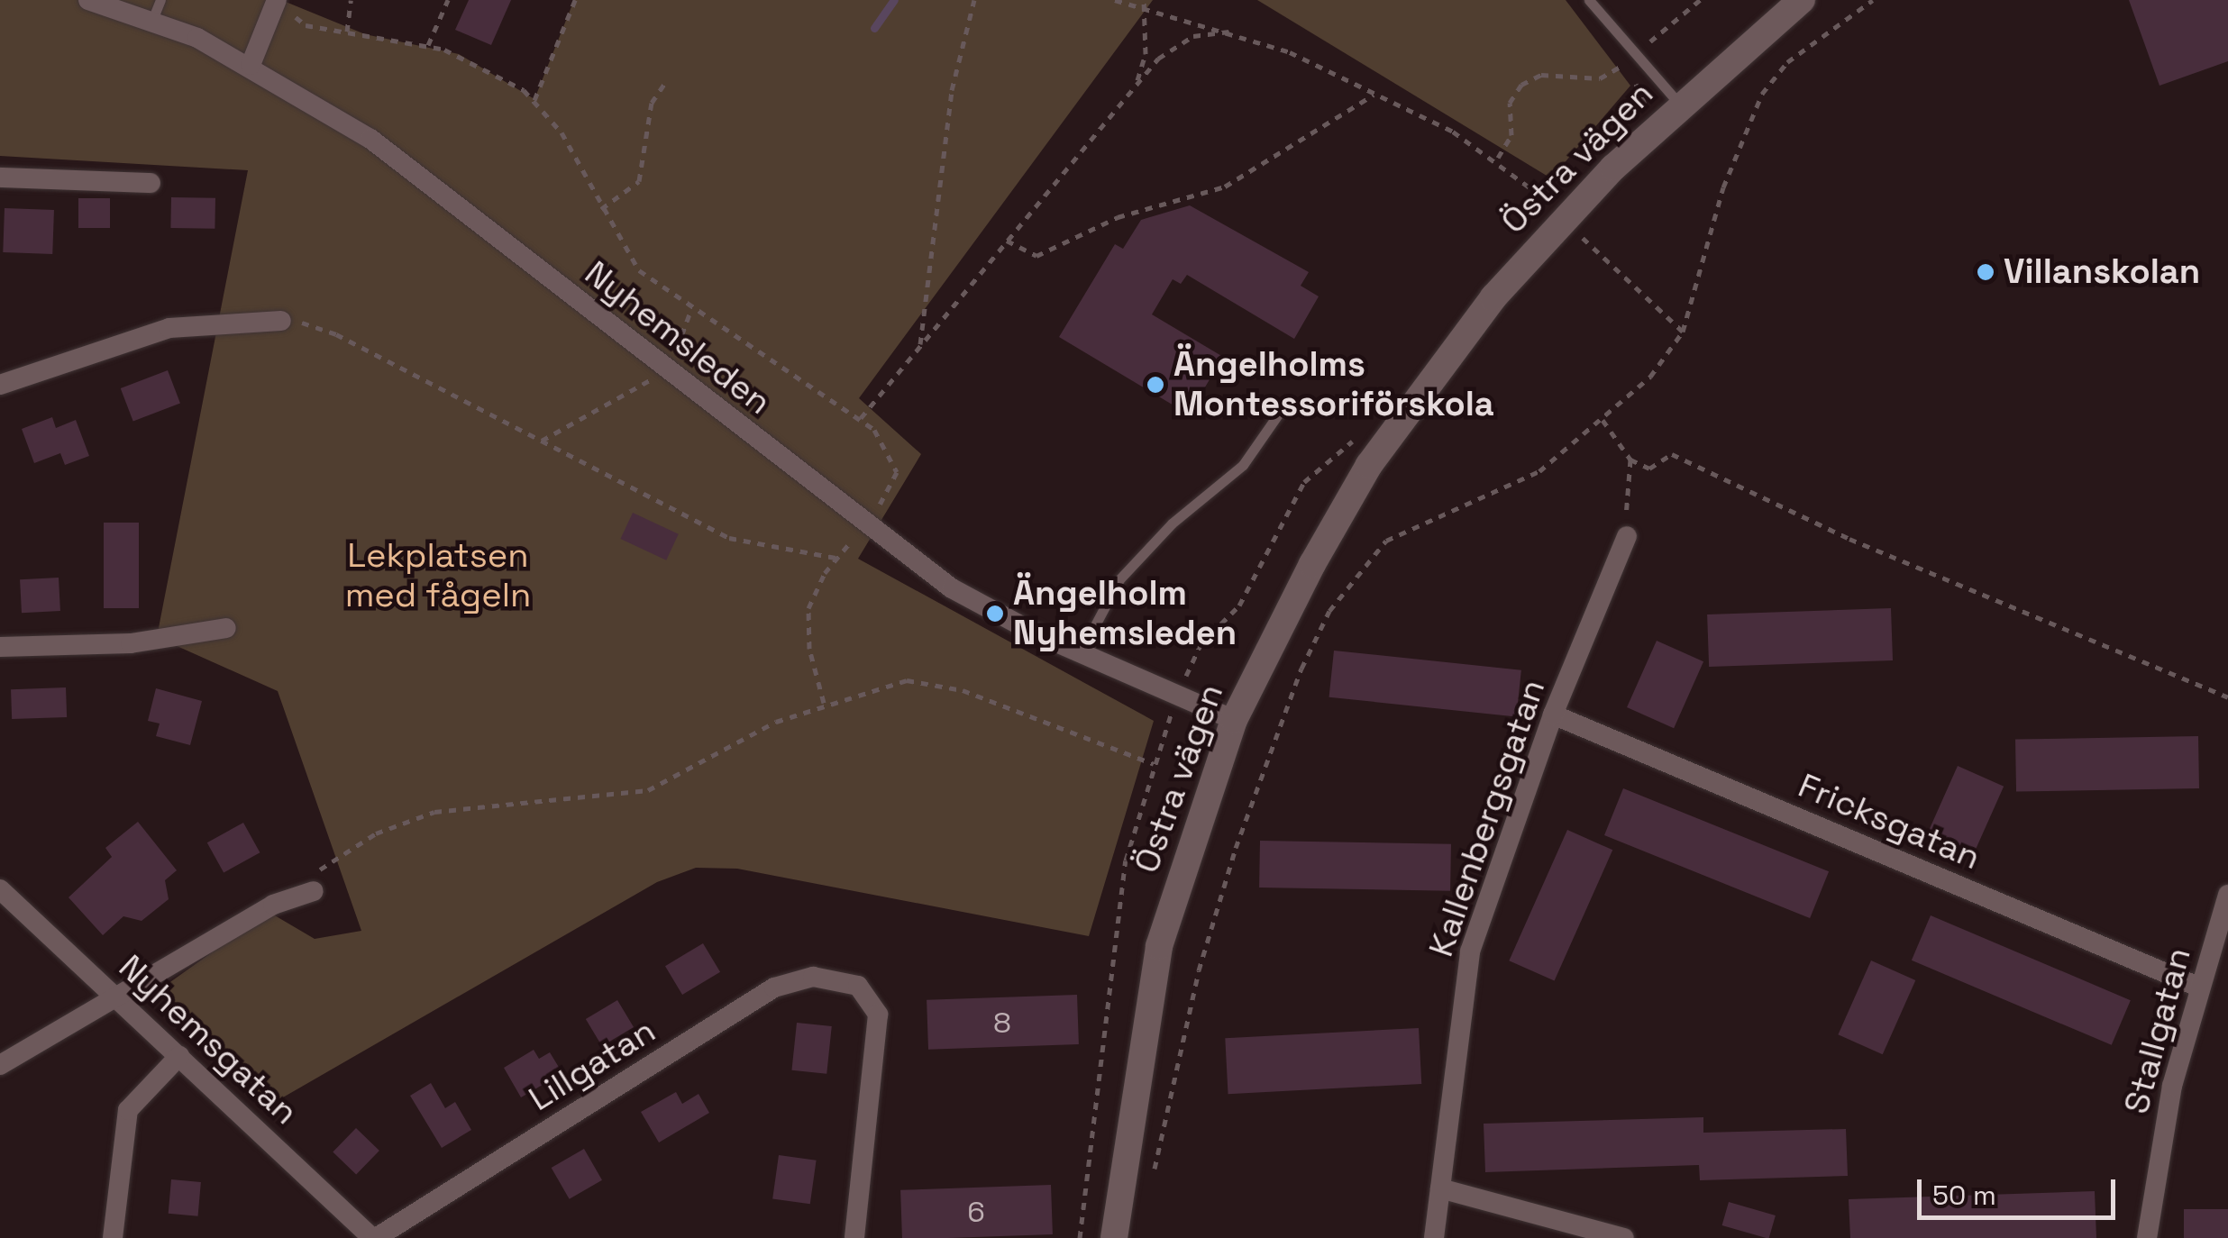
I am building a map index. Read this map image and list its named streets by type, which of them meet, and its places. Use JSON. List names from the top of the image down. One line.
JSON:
{"streets":{"main road":["Östra vägen"],"street":["Nyhemsleden","Kallenbergsgatan","Fricksgatan","Stallgatan","Nyhemsgatan","Lillgatan"]},"crossings":[["Östra vägen","Nyhemsleden"],["Kallenbergsgatan","Fricksgatan"],["Fricksgatan","Stallgatan"],["Nyhemsgatan","Lillgatan"]],"parks":["Lekplatsen med fågeln"],"places":["Villanskolan","Ängelholms Montessoriförskola","Ängelholm Nyhemsleden"],"house_numbers":["8","6"],"scale_bar":"50 m"}
